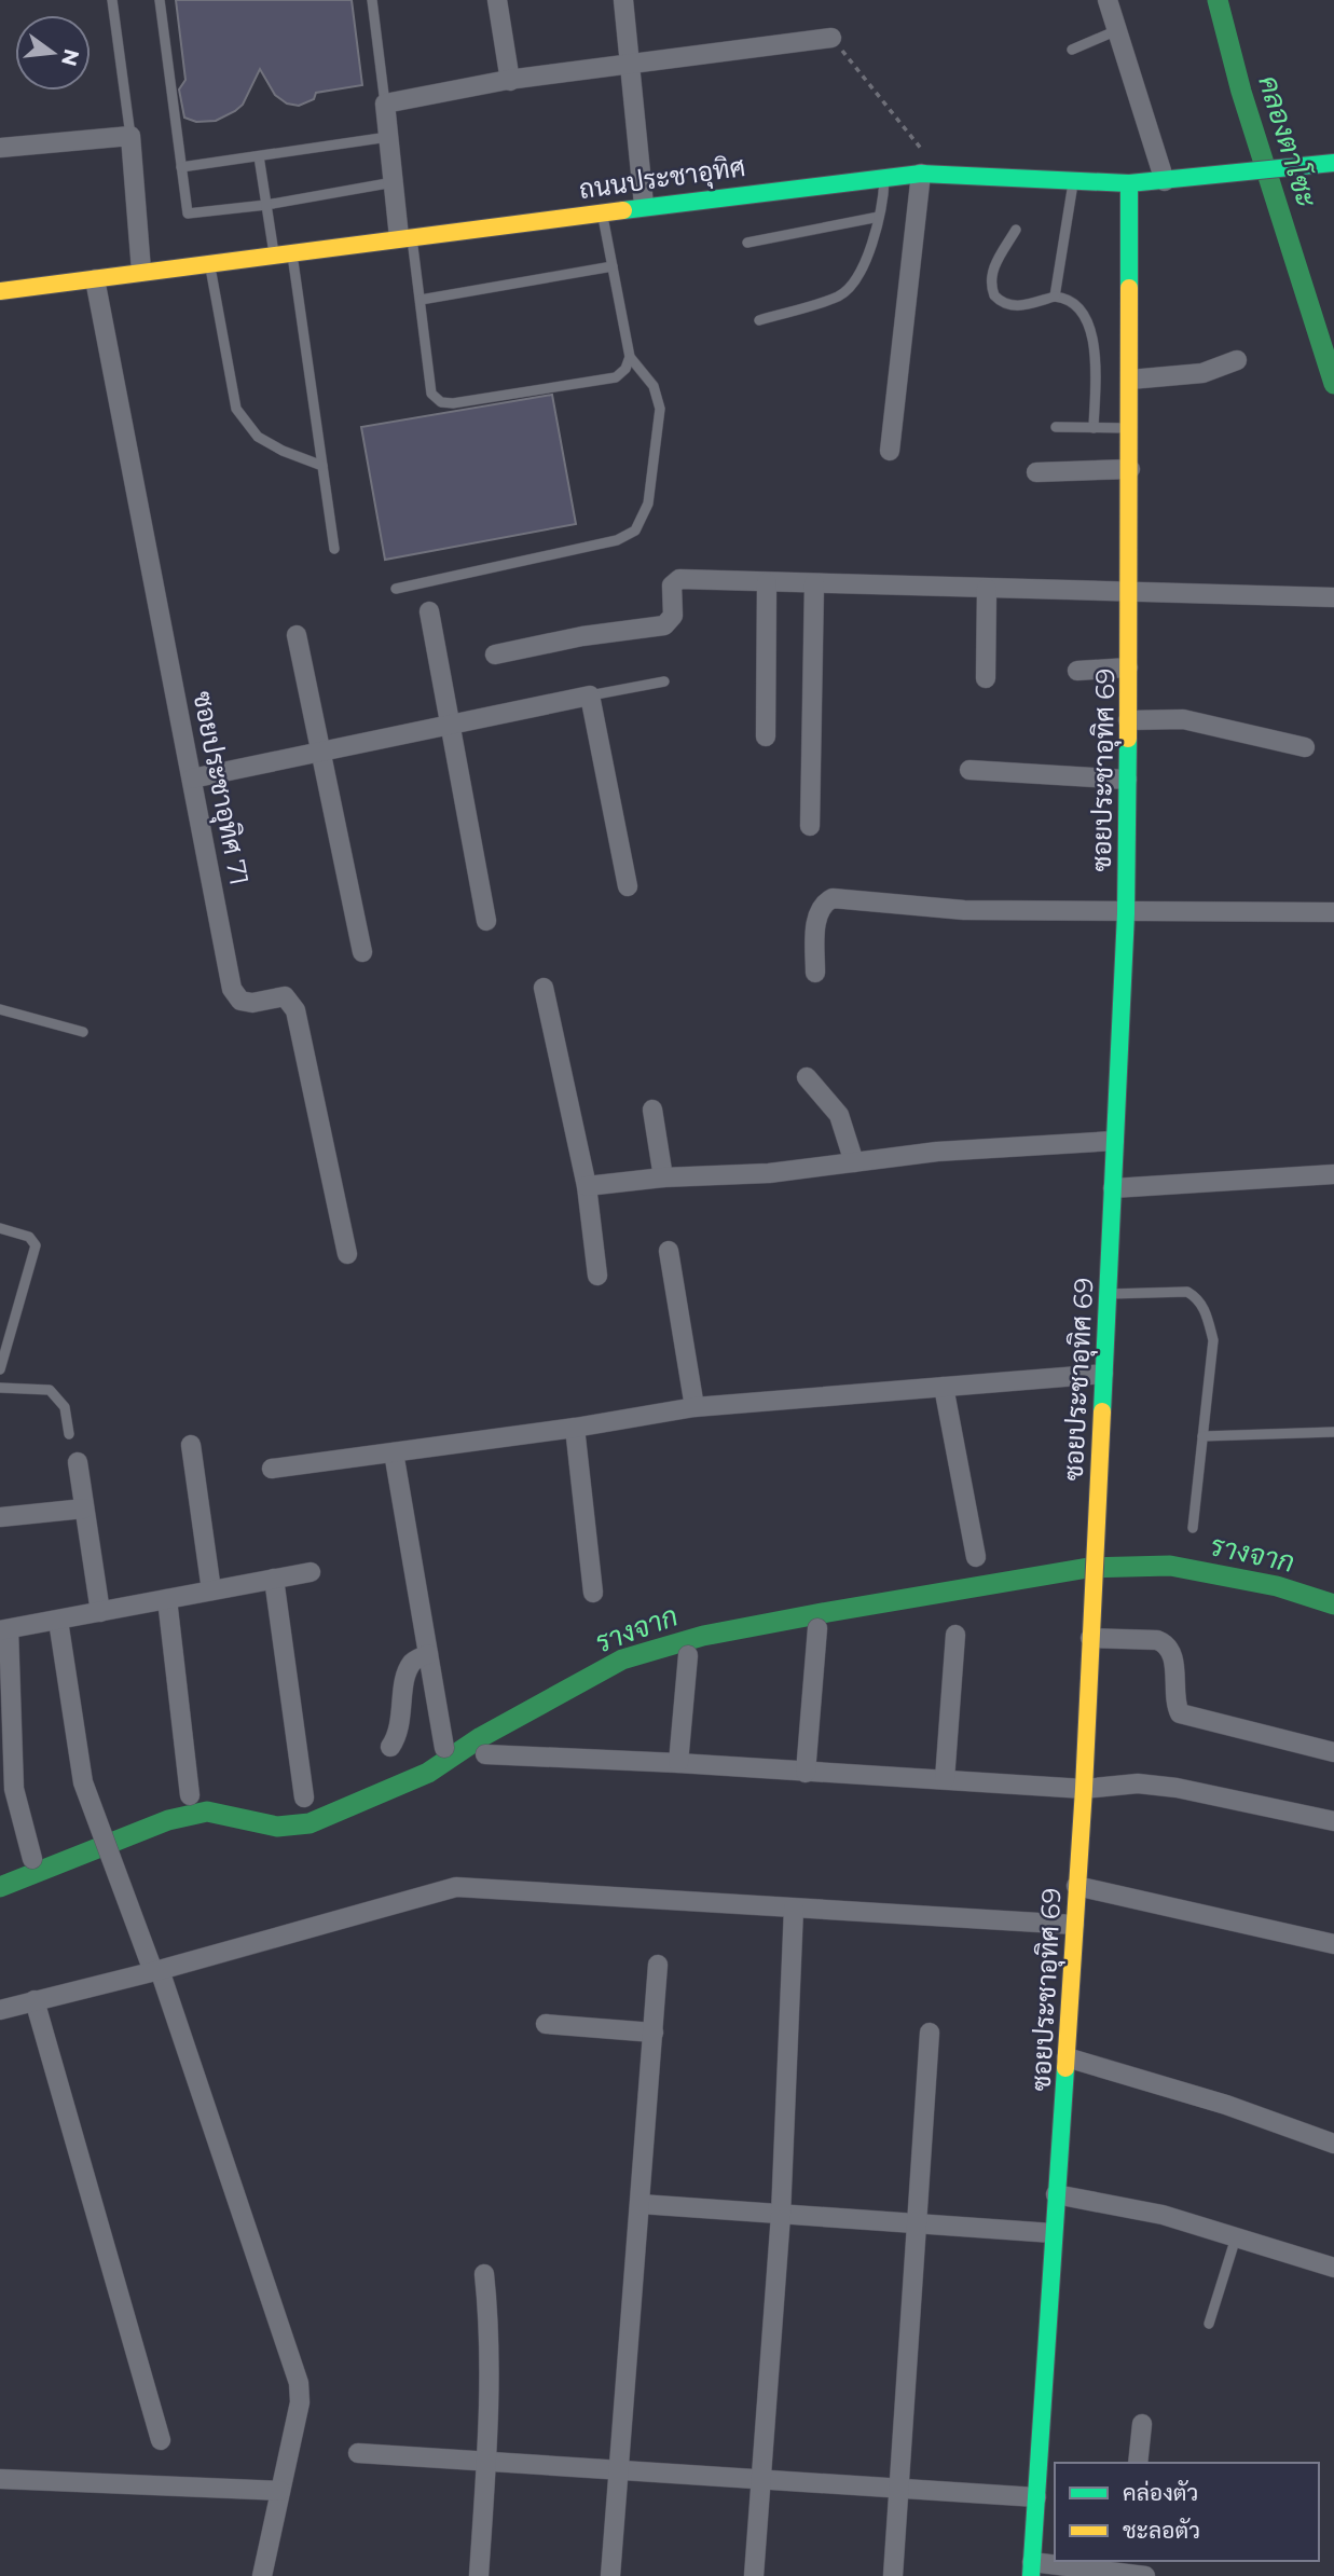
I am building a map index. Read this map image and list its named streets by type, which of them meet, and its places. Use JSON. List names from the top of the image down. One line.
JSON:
{"streets":{"street":["ถนนประชาอุทิศ","ซอยประชาอุทิศ 69","ซอยประชาอุทิศ 71"]},"crossings":[["ถนนประชาอุทิศ","ซอยประชาอุทิศ 69"],["ถนนประชาอุทิศ","ซอยประชาอุทิศ 71"]],"water":["คลองตาโซะ","รางจาก"],"legend":["คล่องตัว","ชะลอตัว"],"north":"right"}
